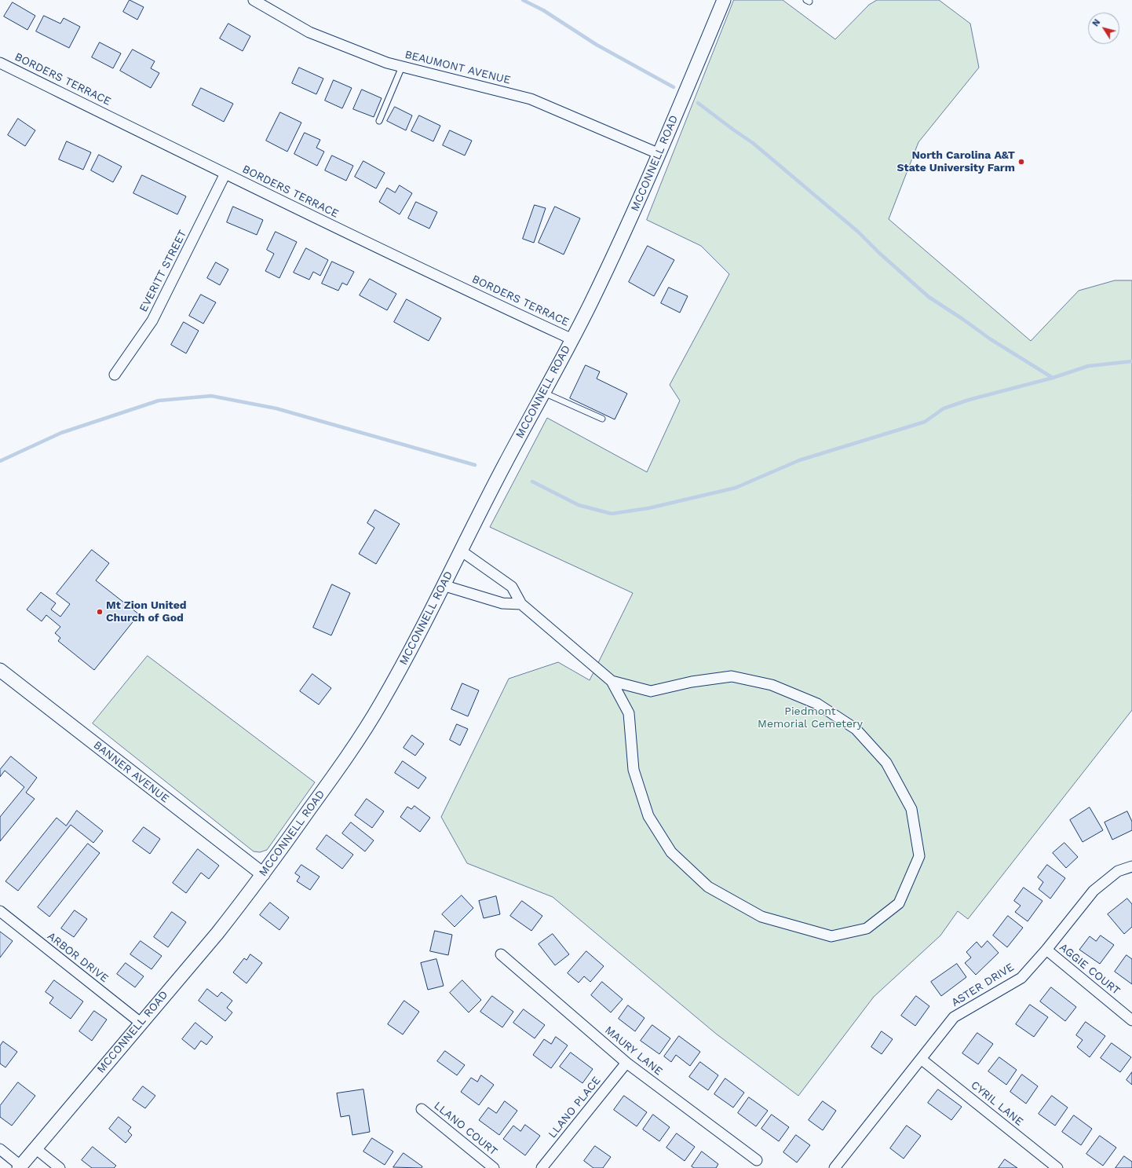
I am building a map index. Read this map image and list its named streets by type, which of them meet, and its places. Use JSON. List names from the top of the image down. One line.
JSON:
{"streets":{"street":["BEAUMONT AVENUE","BORDERS TERRACE","MCCONNELL ROAD","EVERITT STREET","BANNER AVENUE","ARBOR DRIVE","AGGIE COURT","ASTER DRIVE","MAURY LANE","CYRIL LANE","LLANO PLACE","LLANO COURT"]},"crossings":[["BEAUMONT AVENUE","MCCONNELL ROAD"],["BORDERS TERRACE","MCCONNELL ROAD"],["BORDERS TERRACE","EVERITT STREET"],["MCCONNELL ROAD","BANNER AVENUE"],["MCCONNELL ROAD","ARBOR DRIVE"],["AGGIE COURT","ASTER DRIVE"],["ASTER DRIVE","CYRIL LANE"],["MAURY LANE","LLANO PLACE"]],"parks":["Piedmont Memorial Cemetery"],"places":["North Carolina A&T State University Farm","Mt Zion United Church of God"],"north":"top left"}
